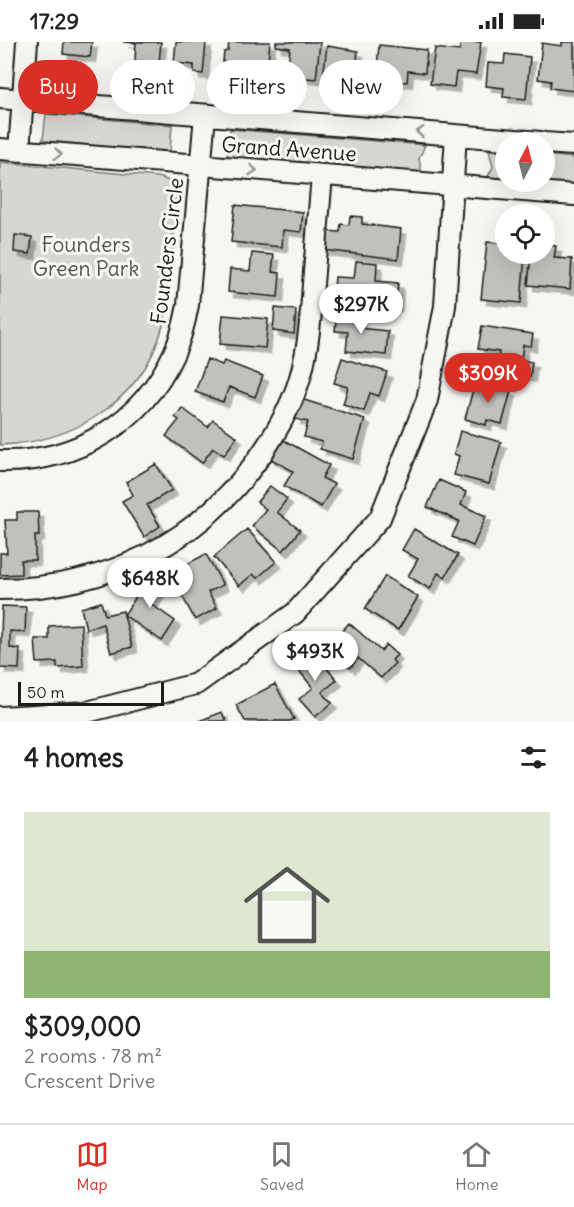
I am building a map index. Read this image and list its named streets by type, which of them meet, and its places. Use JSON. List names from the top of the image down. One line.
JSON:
{"streets":{"street":["Grand Avenue","Founders Circle"]},"crossings":[["Grand Avenue","Founders Circle"]],"parks":["Founders Green Park"],"scale_bar":"50 m","north":"top","page":{"status":"17:29","chip":["Buy","Rent","Filters","New"],"price":["$297K","$309K","$648K","$493K"],"scale":"50 m","heading":"4 homes","list":[{"name":"$309,000","note":"2 rooms · 78 m² · Crescent Drive"}],"tabs":["Map","Saved","Home"]}}
